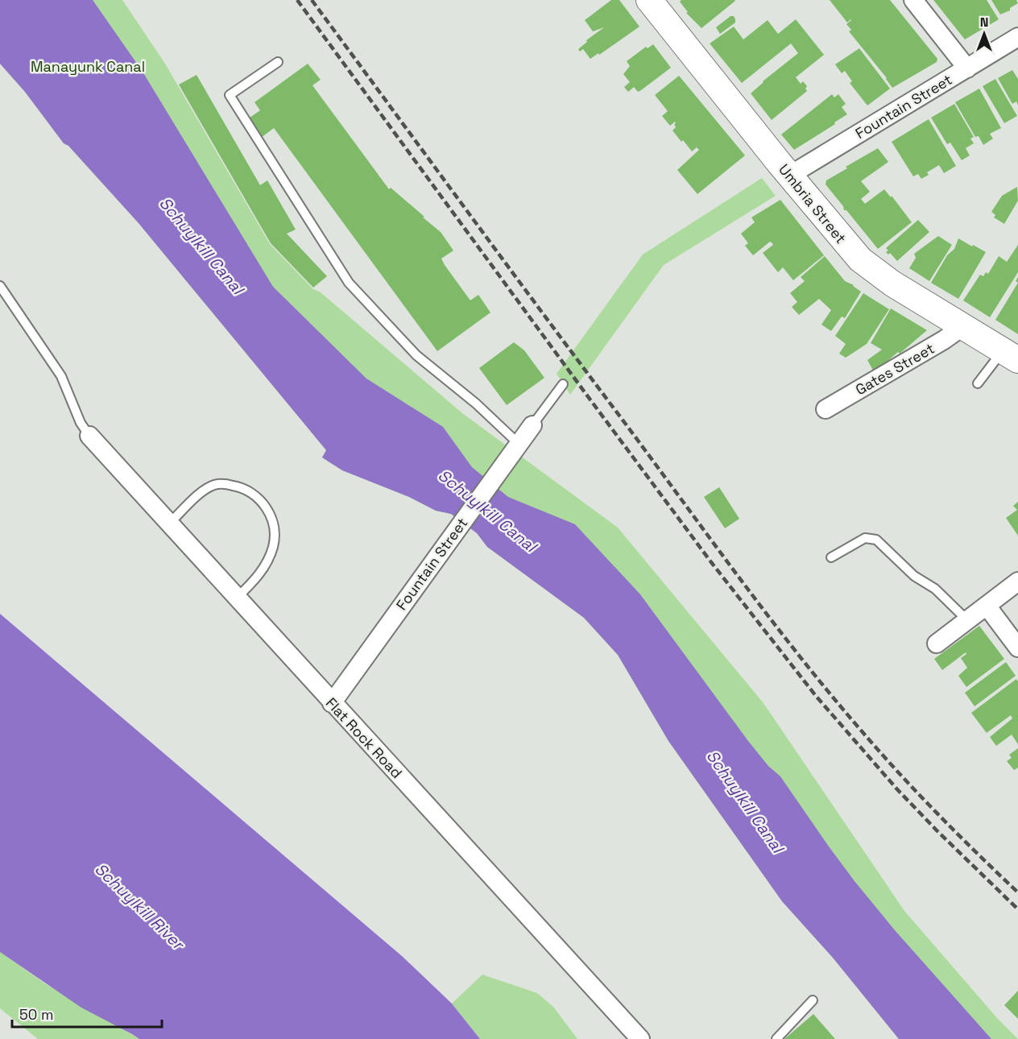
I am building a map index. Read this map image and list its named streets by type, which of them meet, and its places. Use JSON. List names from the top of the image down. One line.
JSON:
{"streets":{"main road":["Umbria Street"],"street":["Fountain Street","Gates Street","Flat Rock Road"]},"crossings":[["Fountain Street","Umbria Street"],["Fountain Street","Flat Rock Road"],["Umbria Street","Gates Street"]],"water":["Schuylkill Canal","Schuylkill River"],"parks":["Manayunk Canal"],"scale_bar":"50 m","north":"top"}
